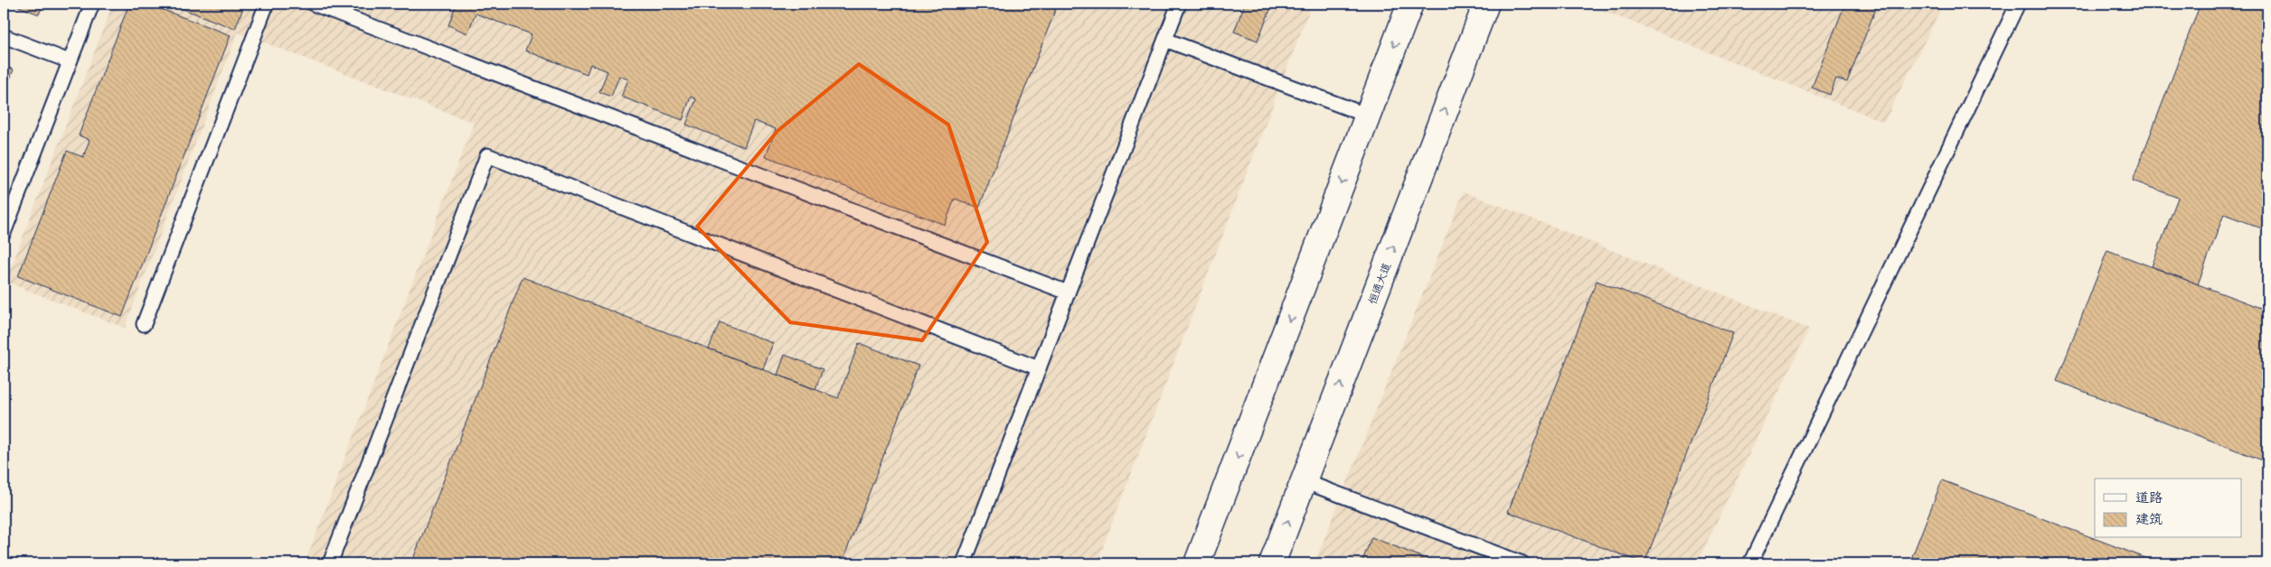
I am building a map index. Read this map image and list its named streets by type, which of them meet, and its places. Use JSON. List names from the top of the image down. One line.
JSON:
{"streets":{"main road":["恒通大道"]},"legend":["道路","建筑"]}
